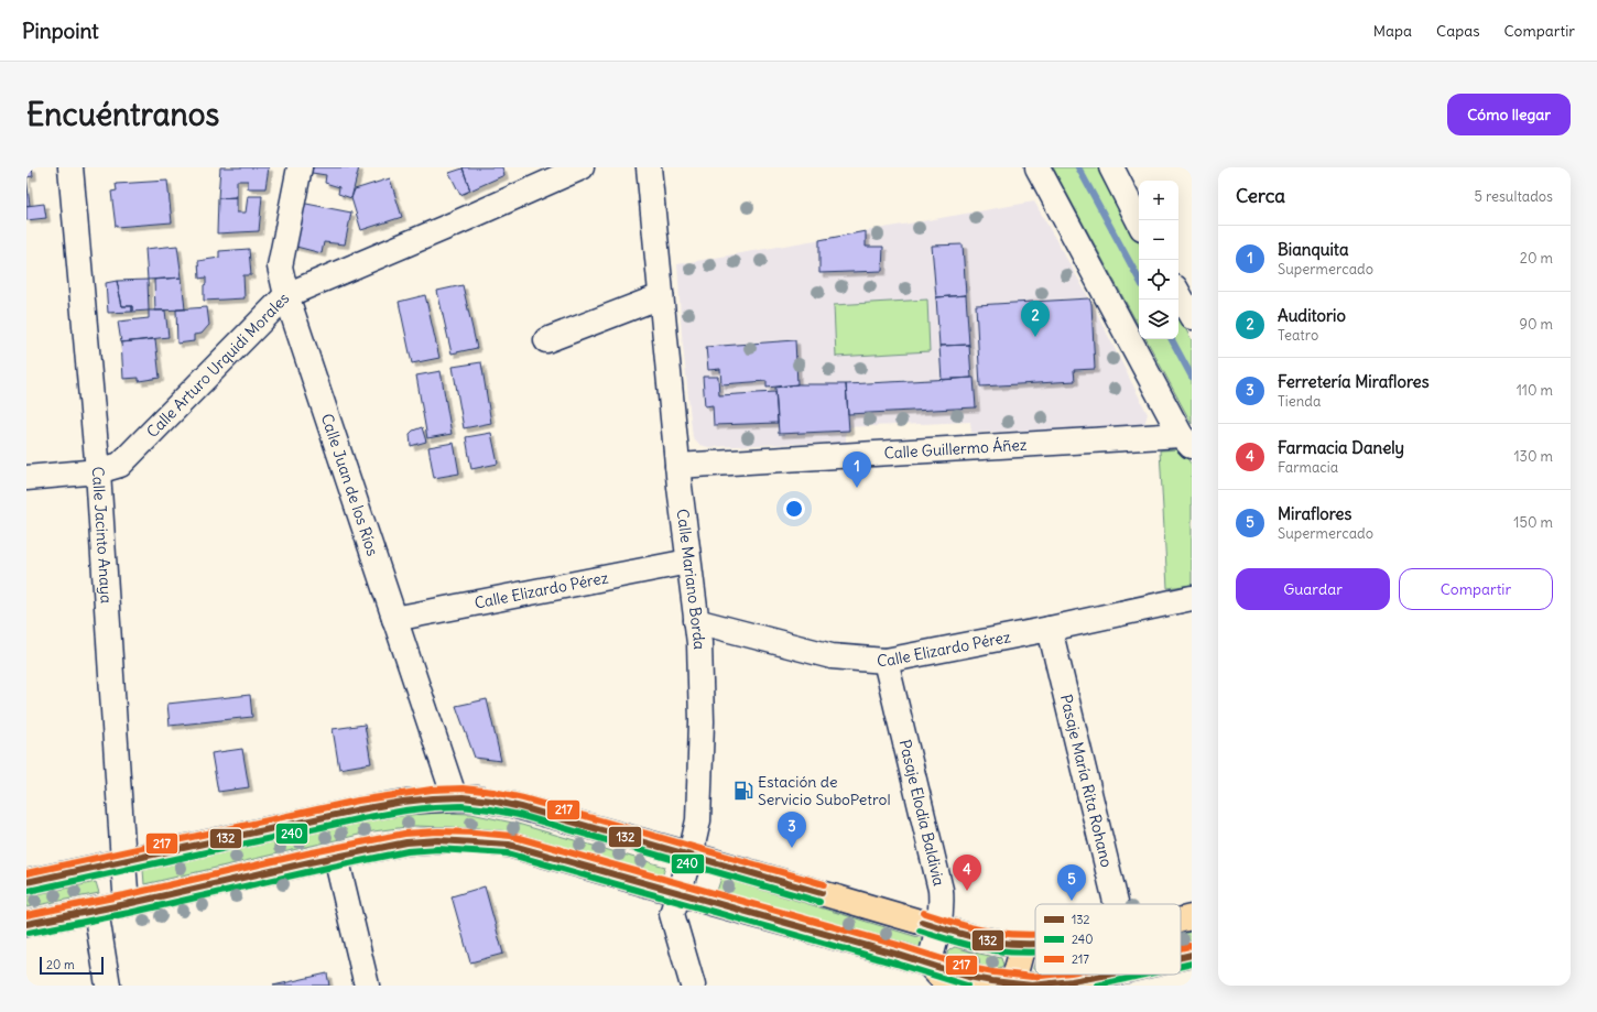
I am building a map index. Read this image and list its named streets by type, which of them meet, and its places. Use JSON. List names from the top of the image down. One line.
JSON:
{"streets":{"street":["Calle Arturo Urquidi Morales","Calle Guillermo Áñez","Calle Juan de los Ríos","Calle Jacinto Anaya","Calle Mariano Borda","Calle Elizardo Pérez","Pasaje María Rita Rohano","Pasaje Elodia Baldivia"]},"crossings":[["Calle Arturo Urquidi Morales","Calle Juan de los Ríos"],["Calle Arturo Urquidi Morales","Calle Jacinto Anaya"],["Calle Guillermo Áñez","Calle Mariano Borda"],["Calle Juan de los Ríos","Calle Elizardo Pérez"],["Calle Mariano Borda","Calle Elizardo Pérez"],["Calle Elizardo Pérez","Pasaje María Rita Rohano"],["Calle Elizardo Pérez","Pasaje Elodia Baldivia"]],"places":{"fuel station":["Estación de Servicio SuboPetrol"]},"lines":["transit line 217","transit line 132","transit line 240"],"legend":["132","240","217"],"scale_bar":"20 m","page":{"header":"Pinpoint","nav":["Mapa","Capas","Compartir"],"buttons":["Cómo llegar",["Guardar","Compartir"]],"title":"Encuéntranos","heading":["Cerca","5 resultados"],"map_buttons":["+","−"],"list":[{"mark":"1","name":"Bianquita","note":"Supermercado","value":"20 m"},{"mark":"2","name":"Auditorio","note":"Teatro","value":"90 m"},{"mark":"3","name":"Ferretería Miraflores","note":"Tienda","value":"110 m"},{"mark":"4","name":"Farmacia Danely","note":"Farmacia","value":"130 m"},{"mark":"5","name":"Miraflores","note":"Supermercado","value":"150 m"}],"pins":["2","1","3","4","5"],"scale":"20 m"}}
